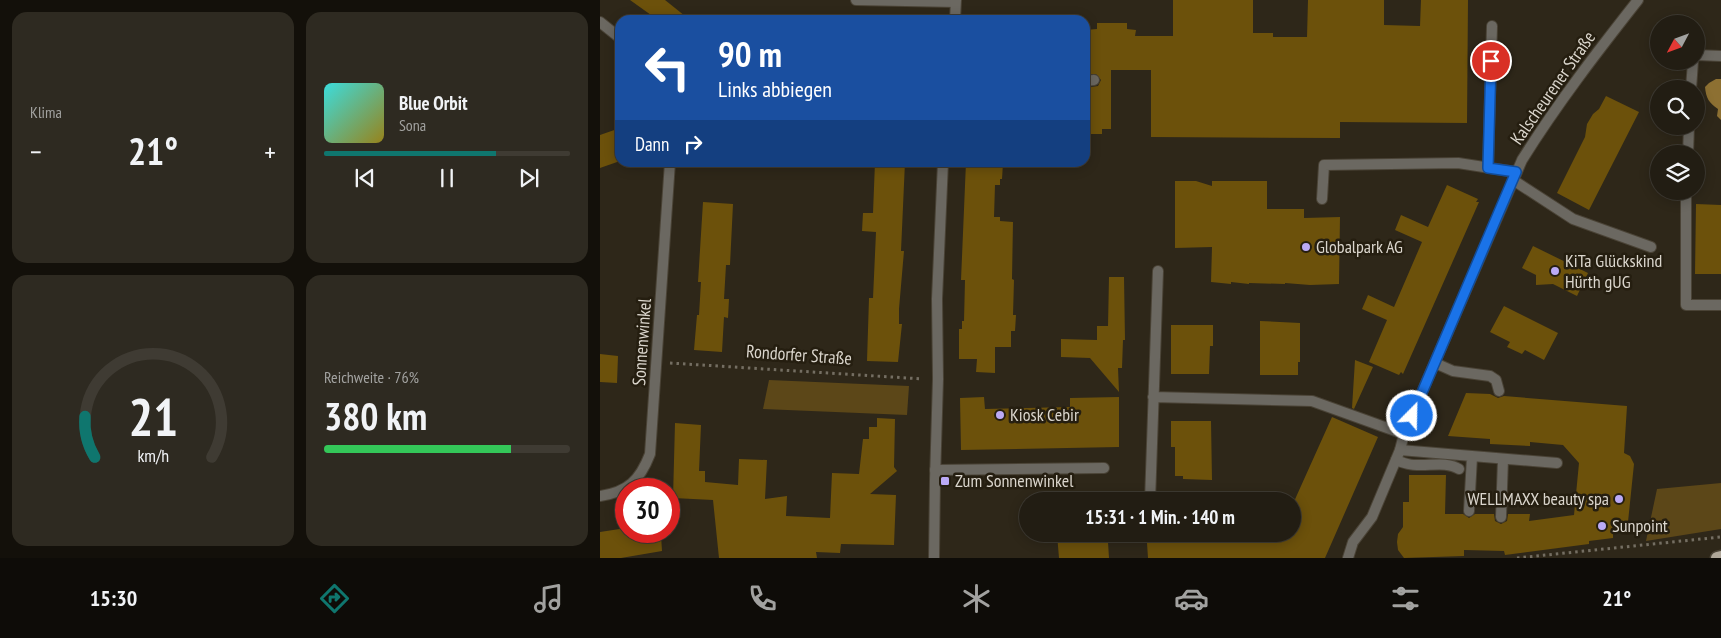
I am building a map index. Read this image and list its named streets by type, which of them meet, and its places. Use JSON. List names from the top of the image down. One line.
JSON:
{"streets":{"street":["Kalscheurener Straße","Sonnenwinkel"],"path":["Rondorfer Straße"]},"crossings":[["Sonnenwinkel","Rondorfer Straße"]],"places":{"other":["Globalpark AG","KiTa Glückskind Hürth gUG","Kiosk Cebir","WELLMAXX beauty spa","Sunpoint"],"transit":["Zum Sonnenwinkel"]},"north":"bottom left","page":{"tile":["Klima",["Reichweite · 76%","380 km"]],"turn":["90 m","Links abbiegen"],"song":["Blue Orbit","Sona"],"then":"Dann","heat":["−","21°","+"],"limit":"30","trip":"15:31 · 1 Min. · 140 m","tabs":["15:30","21°"],"gauge":["21","km/h"]}}
